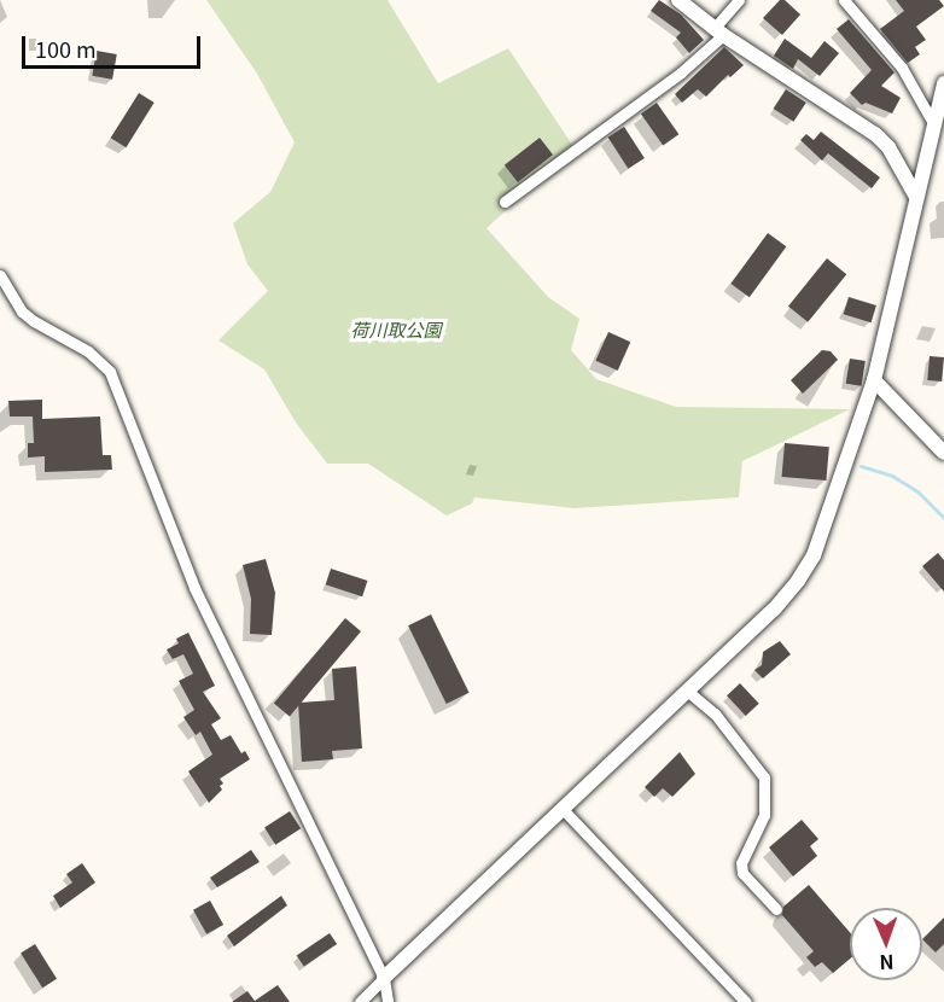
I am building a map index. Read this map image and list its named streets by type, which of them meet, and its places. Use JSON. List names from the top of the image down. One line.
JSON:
{"parks":["荷川取公園"],"scale_bar":"100 m","north":"bottom"}
